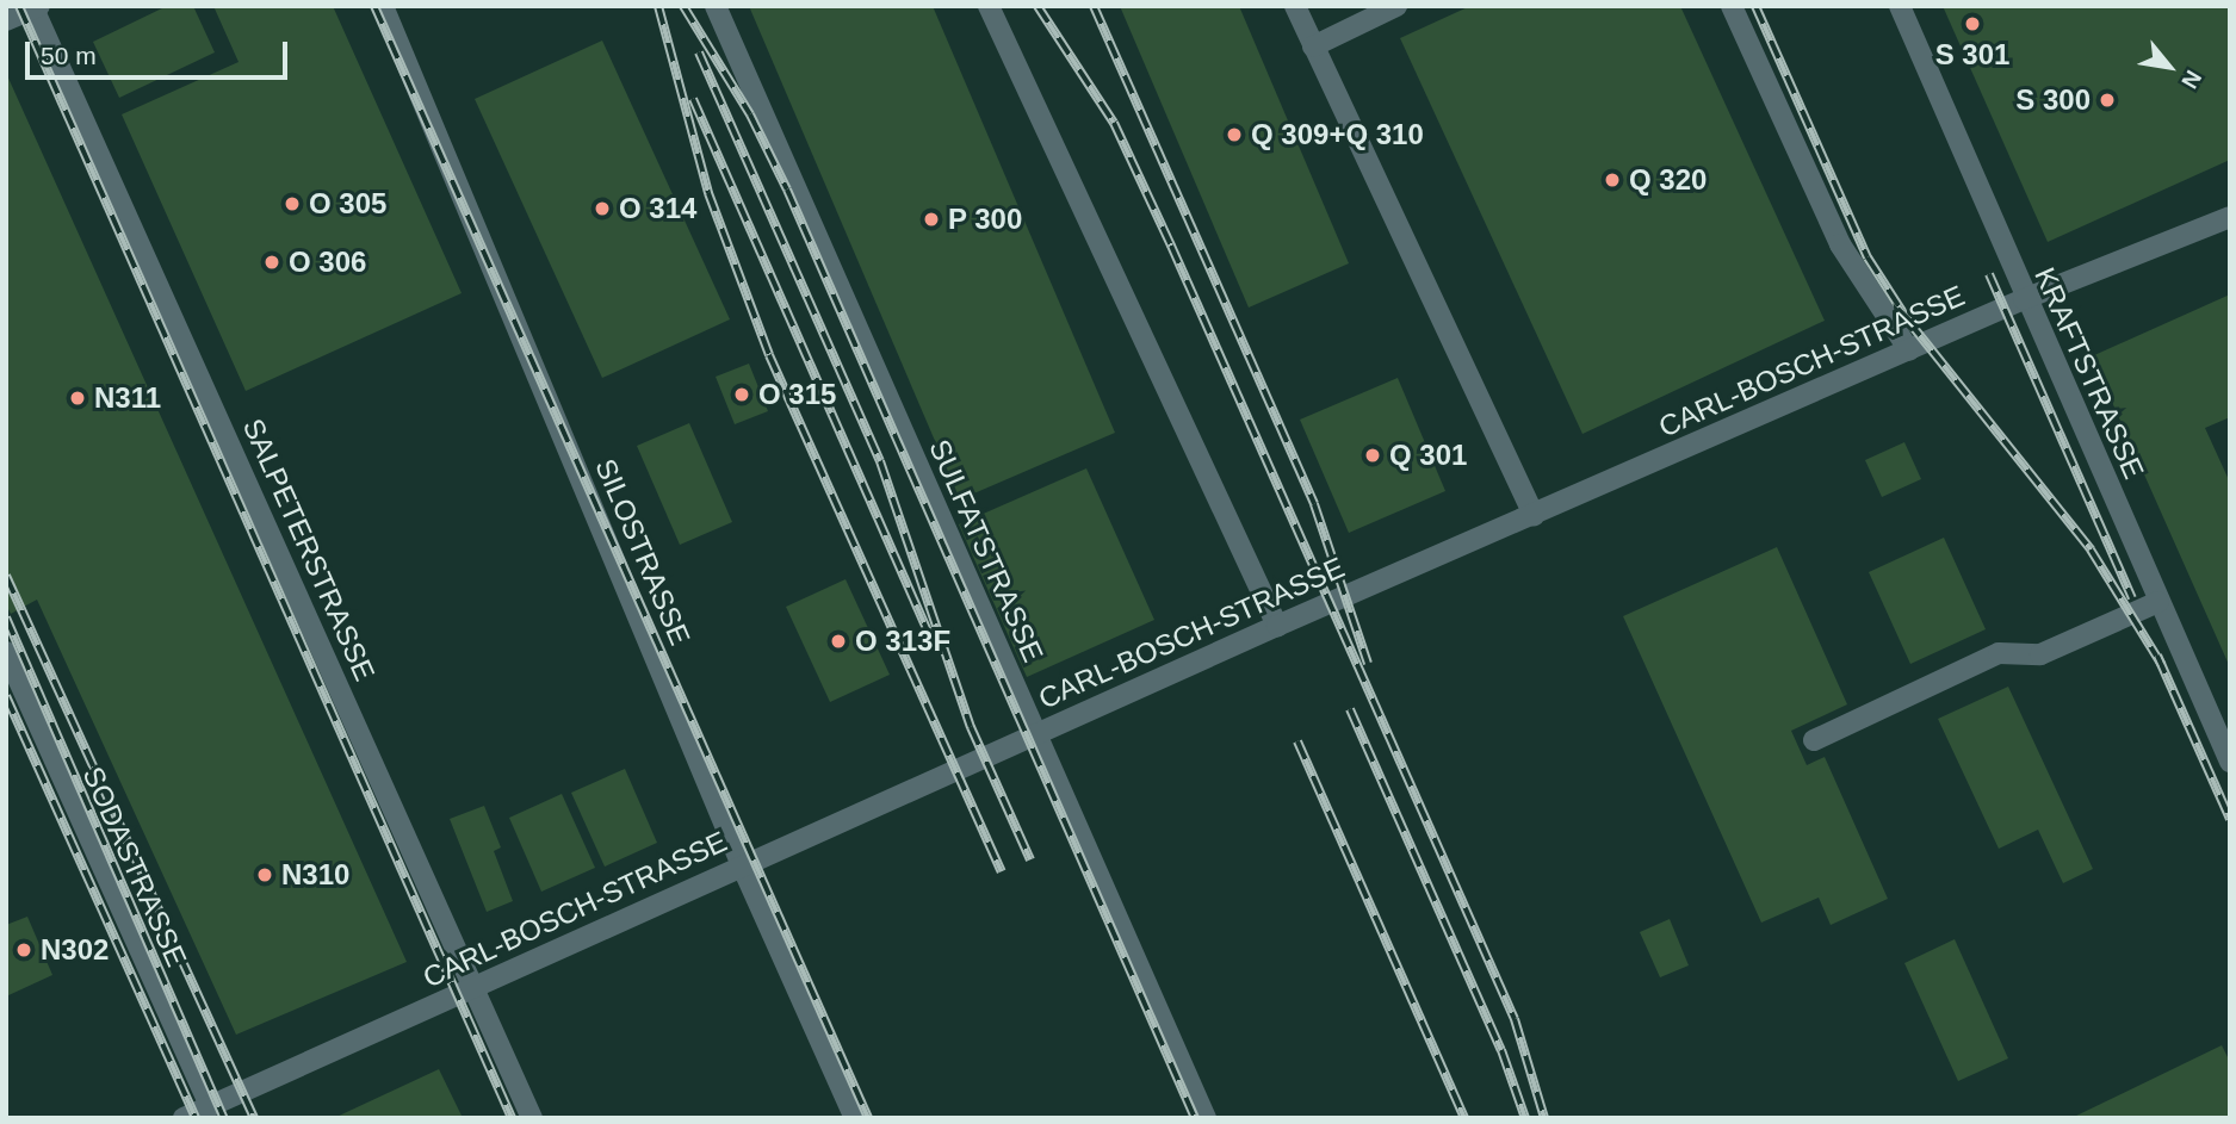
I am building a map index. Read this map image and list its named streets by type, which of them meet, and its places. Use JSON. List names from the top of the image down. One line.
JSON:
{"streets":{"street":["CARL-BOSCH-STRASSE","KRAFTSTRASSE","SALPETERSTRASSE","SULFATSTRASSE","SILOSTRASSE","SODASTRASSE"]},"crossings":[["CARL-BOSCH-STRASSE","KRAFTSTRASSE"],["CARL-BOSCH-STRASSE","SALPETERSTRASSE"],["CARL-BOSCH-STRASSE","SULFATSTRASSE"],["CARL-BOSCH-STRASSE","SILOSTRASSE"],["CARL-BOSCH-STRASSE","SODASTRASSE"]],"places":["S 301","S 300","Q 309+Q 310","Q 320","O 305","O 314","P 300","O 306","O 315","N311","Q 301","O 313F","N310","N302"],"scale_bar":"50 m","north":"bottom right"}
